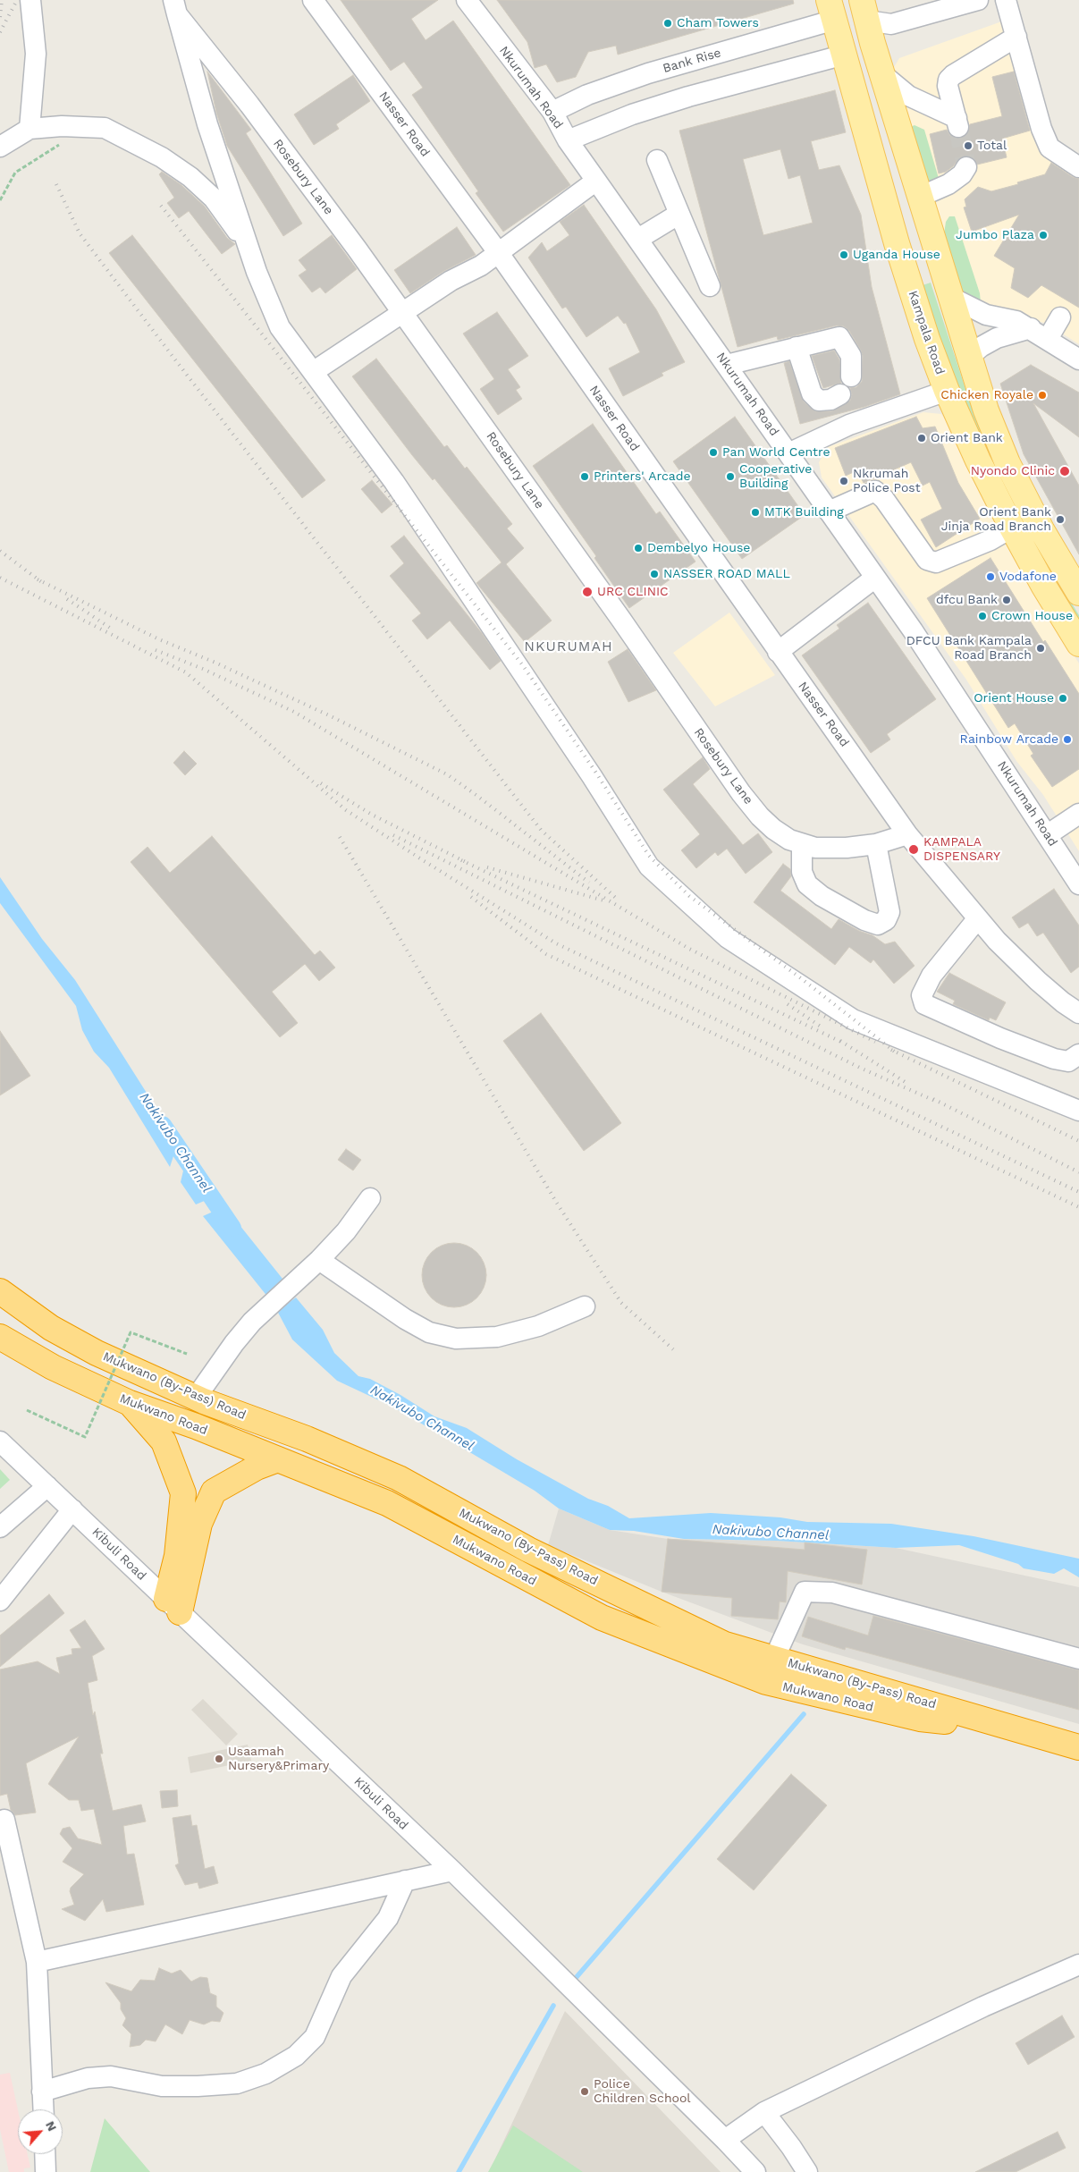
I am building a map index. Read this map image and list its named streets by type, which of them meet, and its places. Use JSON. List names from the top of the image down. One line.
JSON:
{"streets":{"highway":["Mukwano (By-Pass) Road","Mukwano Road"],"main road":["Kampala Road"],"street":["Bank Rise","Nkurumah Road","Nasser Road","Rosebury Lane","Kibuli Road"]},"crossings":[["Bank Rise","Nkurumah Road"],["Bank Rise","Kampala Road"],["Nasser Road","Rosebury Lane"],["Mukwano (By-Pass) Road","Mukwano Road"]],"districts":["NKURUMAH"],"water":["Nakivubo Channel"],"places":["Cham Towers","Total","Jumbo Plaza","Uganda House","Chicken Royale","Orient Bank","Pan World Centre","Nyondo Clinic","Printers' Arcade","Cooperative Building","Nkrumah Police Post","MTK Building","Orient Bank Jinja Road Branch","Dembelyo House","NASSER ROAD MALL","Vodafone","URC CLINIC","dfcu Bank","Crown House","DFCU Bank Kampala Road Branch","Orient House","Rainbow Arcade","KAMPALA DISPENSARY","Usaamah Nursery&Primary","Police Children School"],"north":"top right"}
